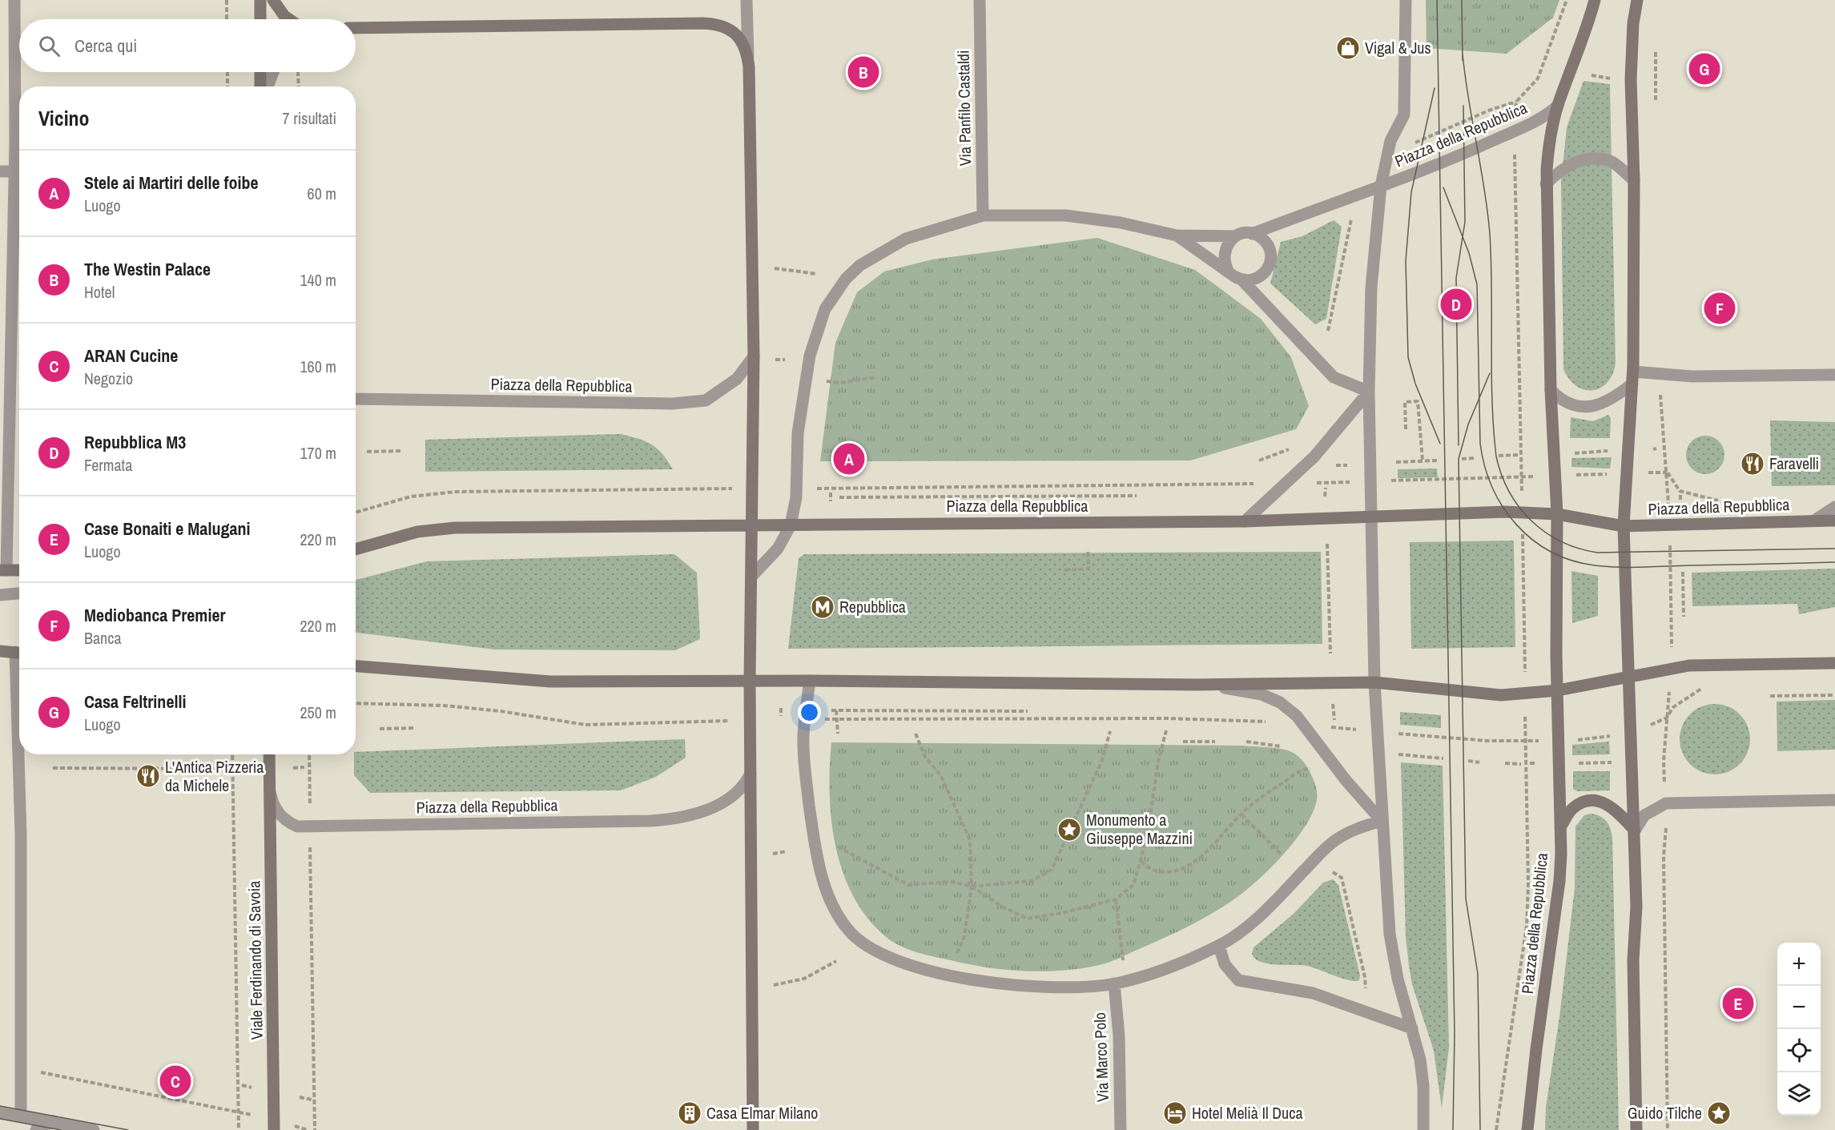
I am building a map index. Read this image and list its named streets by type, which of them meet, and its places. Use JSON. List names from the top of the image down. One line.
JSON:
{"streets":{"street":["Via Panfilo Castaldi","Piazza della Repubblica","Viale Ferdinando di Savoia","Via Marco Polo"]},"crossings":[["Via Panfilo Castaldi","Piazza della Repubblica"],["Piazza della Repubblica","Viale Ferdinando di Savoia"]],"places":{"shop":["Vigal & Jus"],"restaurant":["Faravelli","L'Antica Pizzeria da Michele"],"metro station":["Repubblica"],"place":["Monumento a Giuseppe Mazzini","Guido Tilche"],"building":["Casa Elmar Milano"],"hotel":["Hotel Melià Il Duca"]},"page":{"search":"Cerca qui","pins":["G","B","D","F","A","E","C"],"heading":["Vicino","7 risultati"],"list":[{"mark":"A","name":"Stele ai Martiri delle foibe","note":"Luogo","value":"60 m"},{"mark":"B","name":"The Westin Palace","note":"Hotel","value":"140 m"},{"mark":"C","name":"ARAN Cucine","note":"Negozio","value":"160 m"},{"mark":"D","name":"Repubblica M3","note":"Fermata","value":"170 m"},{"mark":"E","name":"Case Bonaiti e Malugani","note":"Luogo","value":"220 m"},{"mark":"F","name":"Mediobanca Premier","note":"Banca","value":"220 m"},{"mark":"G","name":"Casa Feltrinelli","note":"Luogo","value":"250 m"}],"map_buttons":["+","−"]}}
